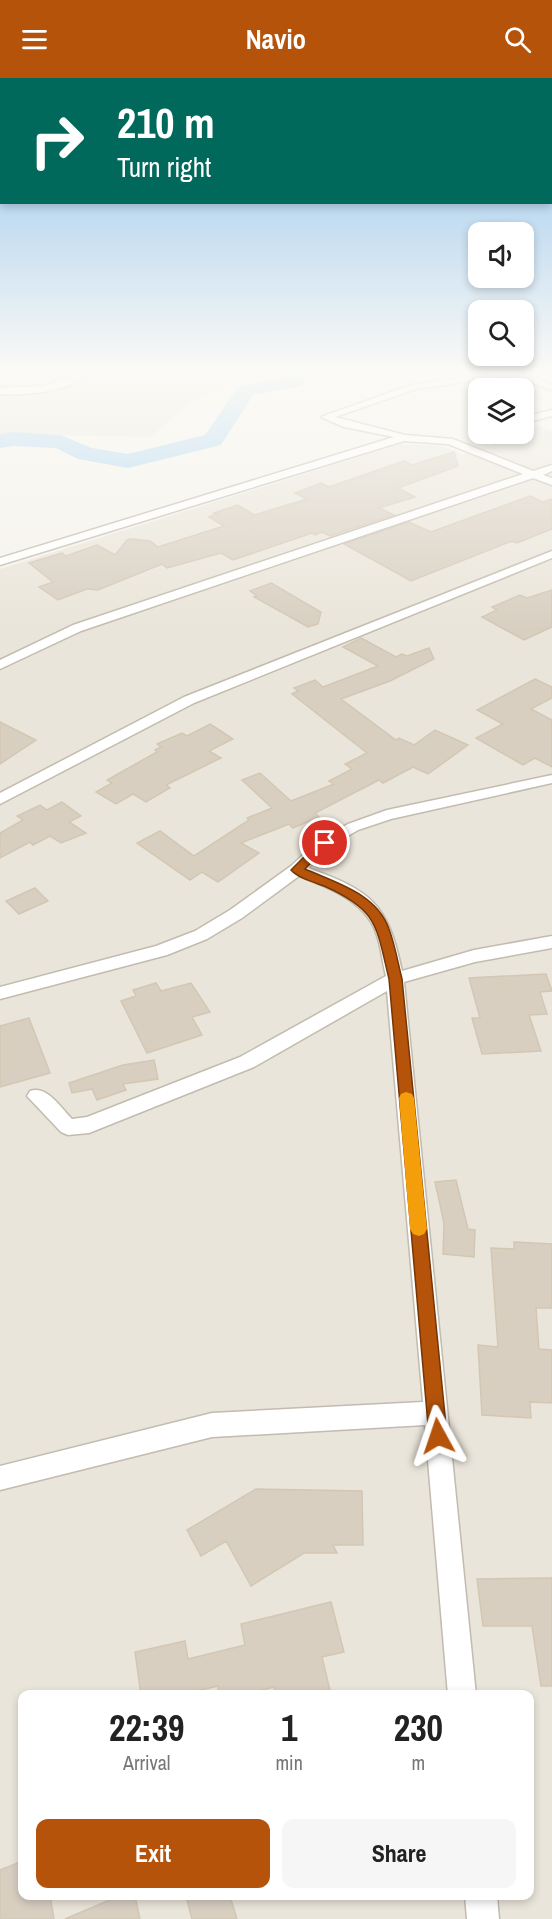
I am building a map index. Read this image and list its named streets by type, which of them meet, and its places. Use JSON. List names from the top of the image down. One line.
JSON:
{"page":{"header":"Navio","turn":["210 m","Turn right"],"eta":["22:39","Arrival","1","min","230","m"],"buttons":["Exit","Share"]}}
